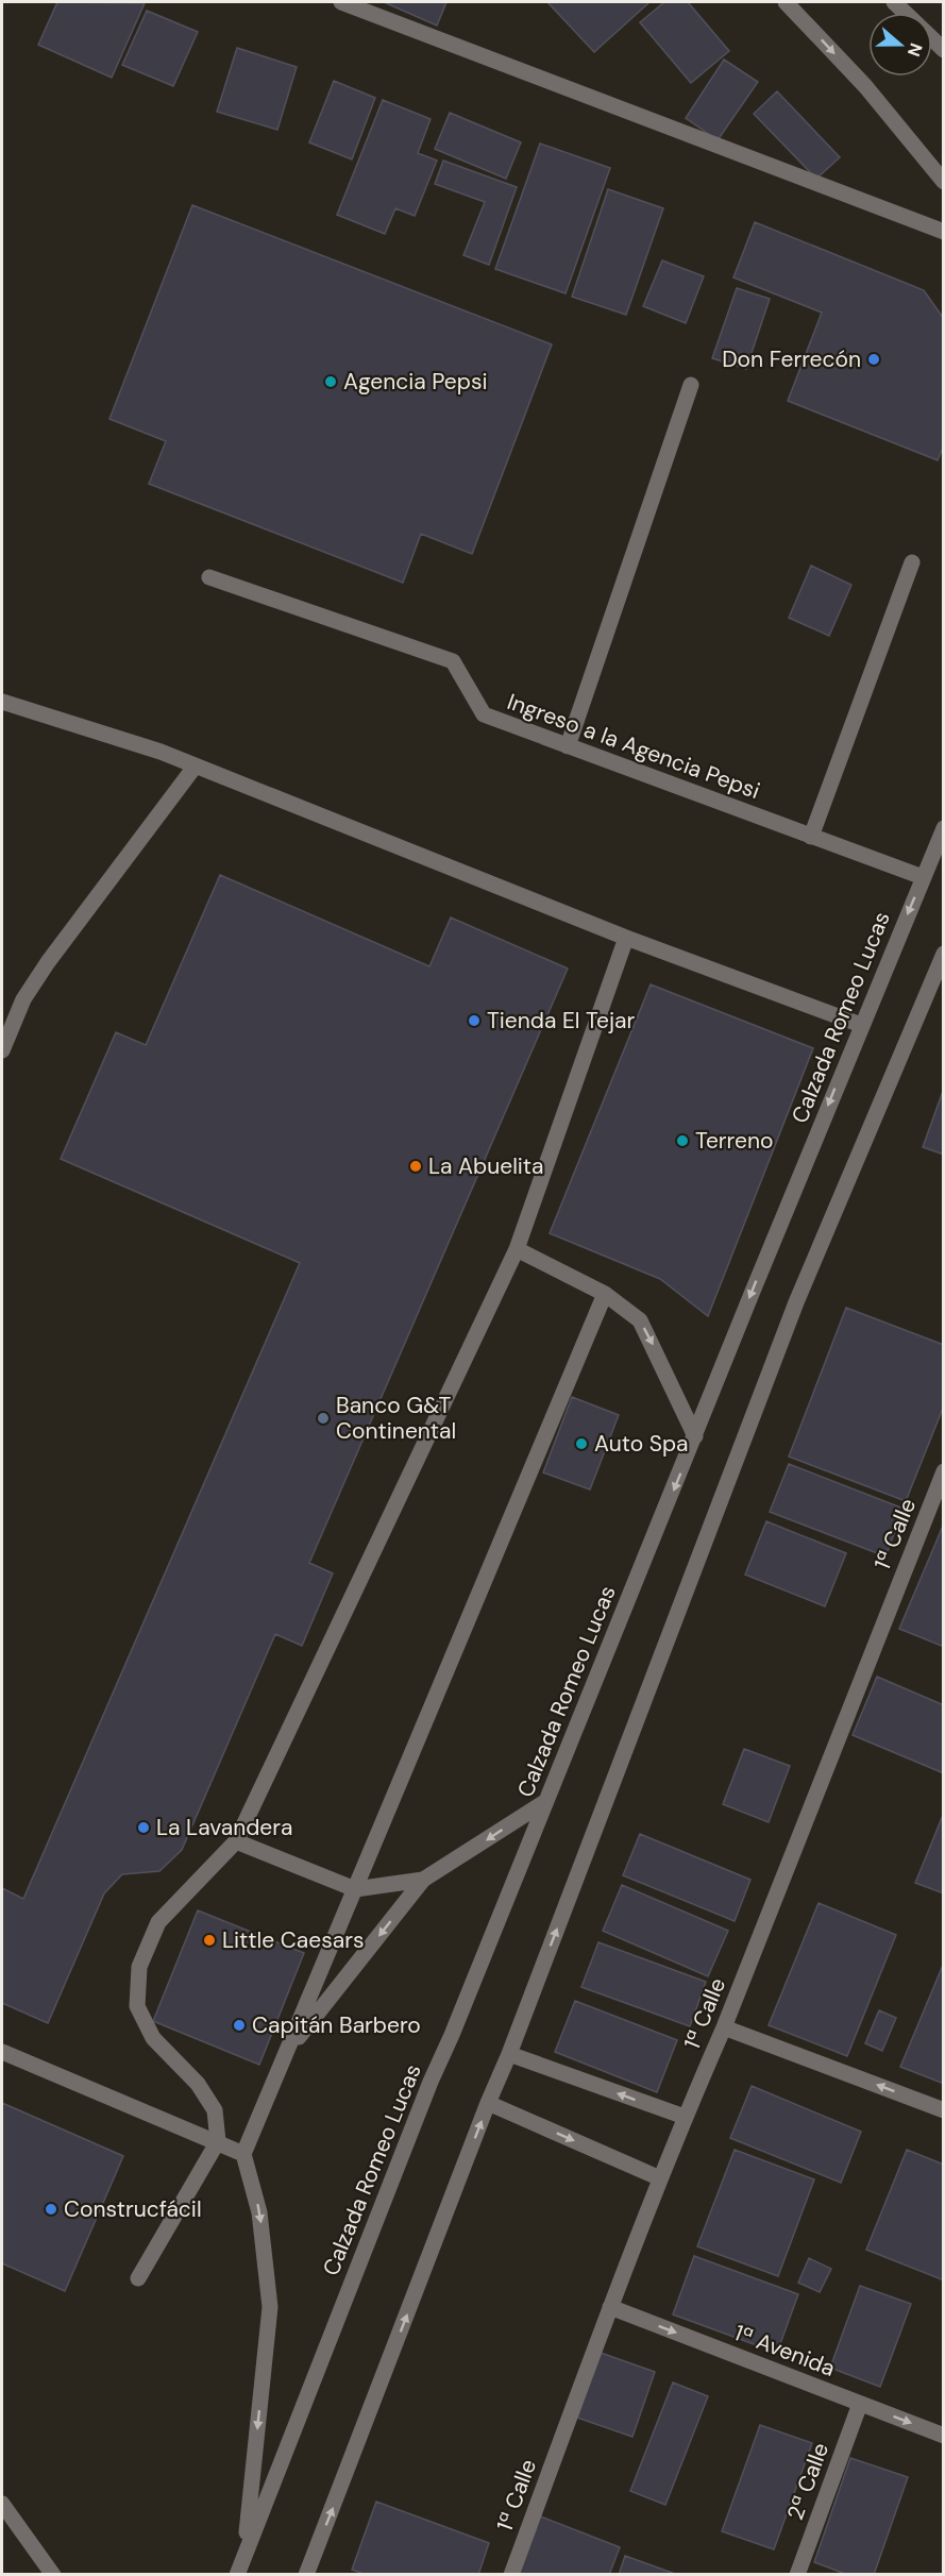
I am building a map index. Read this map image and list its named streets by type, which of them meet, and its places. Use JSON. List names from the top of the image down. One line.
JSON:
{"streets":{"street":["Ingreso a la Agencia Pepsi","Calzada Romeo Lucas","1ª Calle","1ª Avenida","2ª Calle"]},"crossings":[["Ingreso a la Agencia Pepsi","Calzada Romeo Lucas"],["1ª Calle","1ª Avenida"],["1ª Avenida","2ª Calle"]],"one_way":["1ª Avenida"],"places":["Don Ferrecón","Agencia Pepsi","Tienda El Tejar","Terreno","La Abuelita","Banco G&T Continental","Auto Spa","La Lavandera","Little Caesars","Capitán Barbero","Construcfácil"],"north":"right"}
